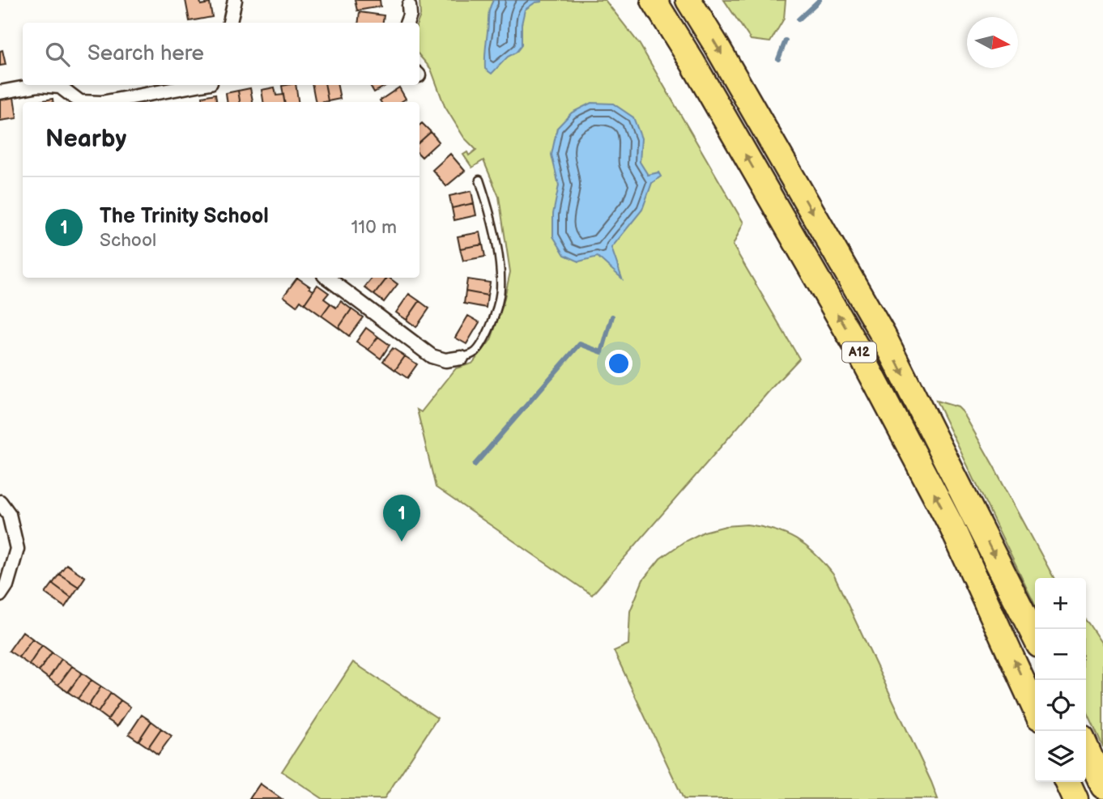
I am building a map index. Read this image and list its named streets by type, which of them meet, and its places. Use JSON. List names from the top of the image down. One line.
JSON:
{"streets":{"highway":["A12"]},"north":"right","page":{"search":"Search here","heading":"Nearby","list":[{"mark":"1","name":"The Trinity School","note":"School","value":"110 m"}],"pins":"1","map_buttons":["+","−"]}}
